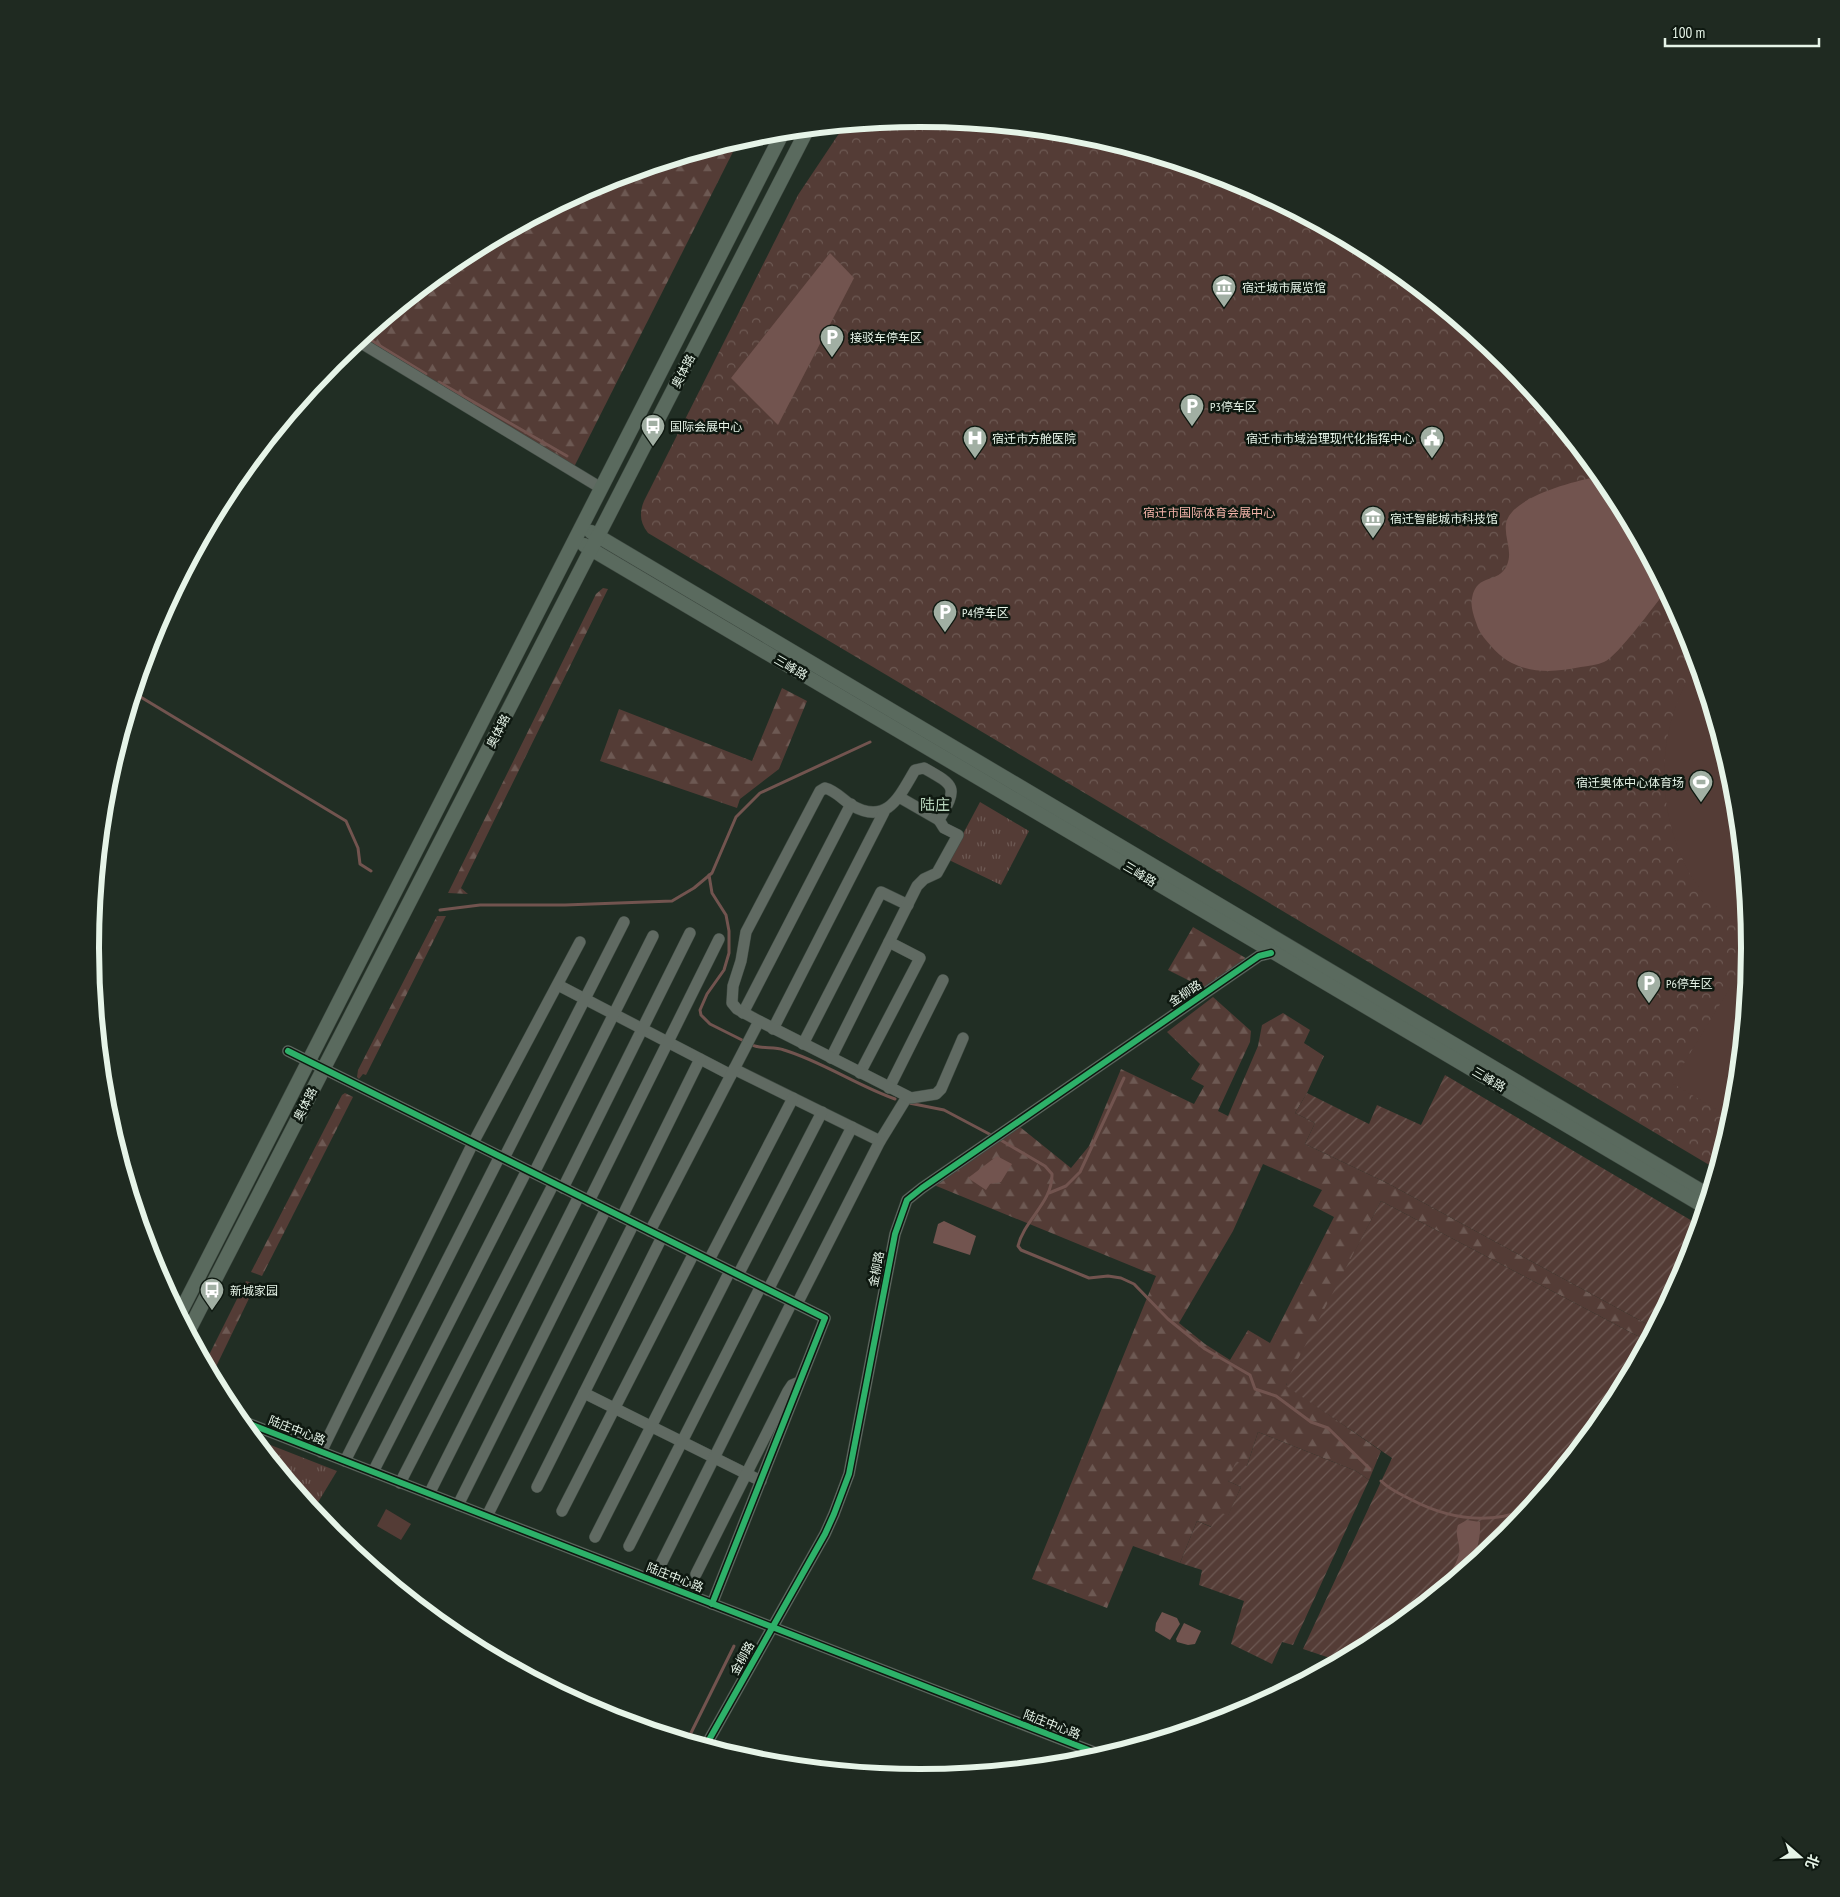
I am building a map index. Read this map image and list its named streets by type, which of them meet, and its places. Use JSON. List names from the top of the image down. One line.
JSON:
{"streets":{"main road":["奥体路","三峰路"],"street":["金柳路","陆庄中心路"]},"crossings":[["奥体路","三峰路"],["三峰路","金柳路"],["金柳路","陆庄中心路"]],"districts":["陆庄"],"parks":["宿迁市国际体育会展中心"],"places":{"museum":["宿迁城市展览馆","宿迁智能城市科技馆"],"parking":["接驳车停车区","P3停车区","P4停车区","P6停车区"],"bus stop":["国际会展中心","新城家园"],"hospital":["宿迁市方舱医院"],"public building":["宿迁市市域治理现代化指挥中心"],"sports":["宿迁奥体中心体育场"]},"scale_bar":"100 m","north":"right"}
